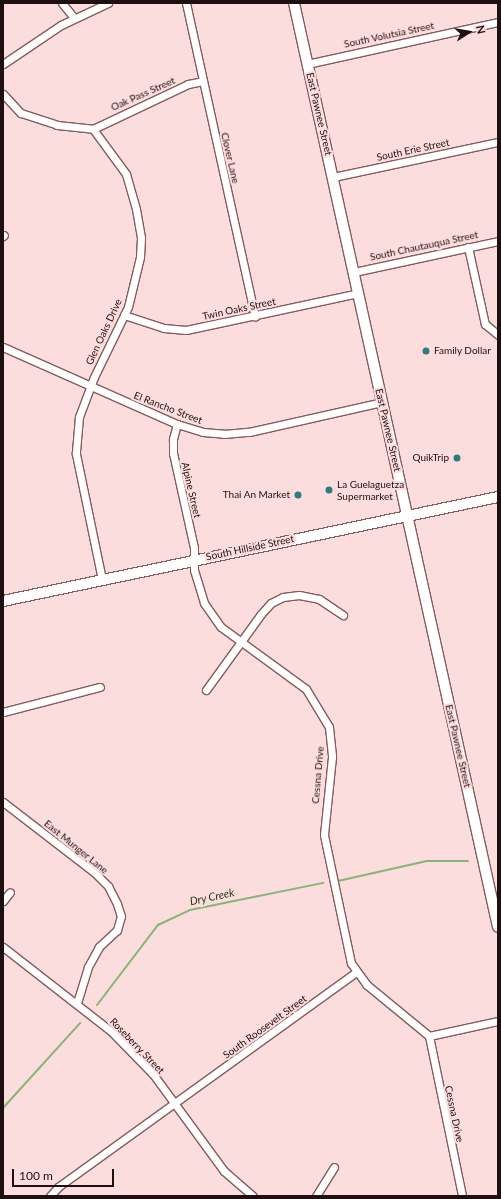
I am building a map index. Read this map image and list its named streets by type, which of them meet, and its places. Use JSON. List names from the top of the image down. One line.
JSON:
{"streets":{"main road":["East Pawnee Street","South Hillside Street"],"street":["South Volutsia Street","Oak Pass Street","South Erie Street","Clover Lane","South Chautauqua Street","Twin Oaks Street","Glen Oaks Drive","El Rancho Street","Alpine Street","Cessna Drive","East Munger Lane","South Roosevelt Street","Roseberry Street"]},"crossings":[["South Volutsia Street","East Pawnee Street"],["Oak Pass Street","Clover Lane"],["Oak Pass Street","Glen Oaks Drive"],["East Pawnee Street","South Erie Street"],["East Pawnee Street","South Chautauqua Street"],["East Pawnee Street","Twin Oaks Street"],["East Pawnee Street","El Rancho Street"],["East Pawnee Street","South Hillside Street"],["Clover Lane","Twin Oaks Street"],["Twin Oaks Street","Glen Oaks Drive"],["Glen Oaks Drive","El Rancho Street"],["Glen Oaks Drive","South Hillside Street"],["El Rancho Street","Alpine Street"],["Alpine Street","South Hillside Street"],["Alpine Street","Cessna Drive"],["South Hillside Street","Cessna Drive"],["Cessna Drive","South Roosevelt Street"],["East Munger Lane","Roseberry Street"],["South Roosevelt Street","Roseberry Street"]],"water":["Dry Creek"],"places":["Family Dollar","QuikTrip","La Guelaguetza Supermarket","Thai An Market"],"scale_bar":"100 m","north":"right"}
